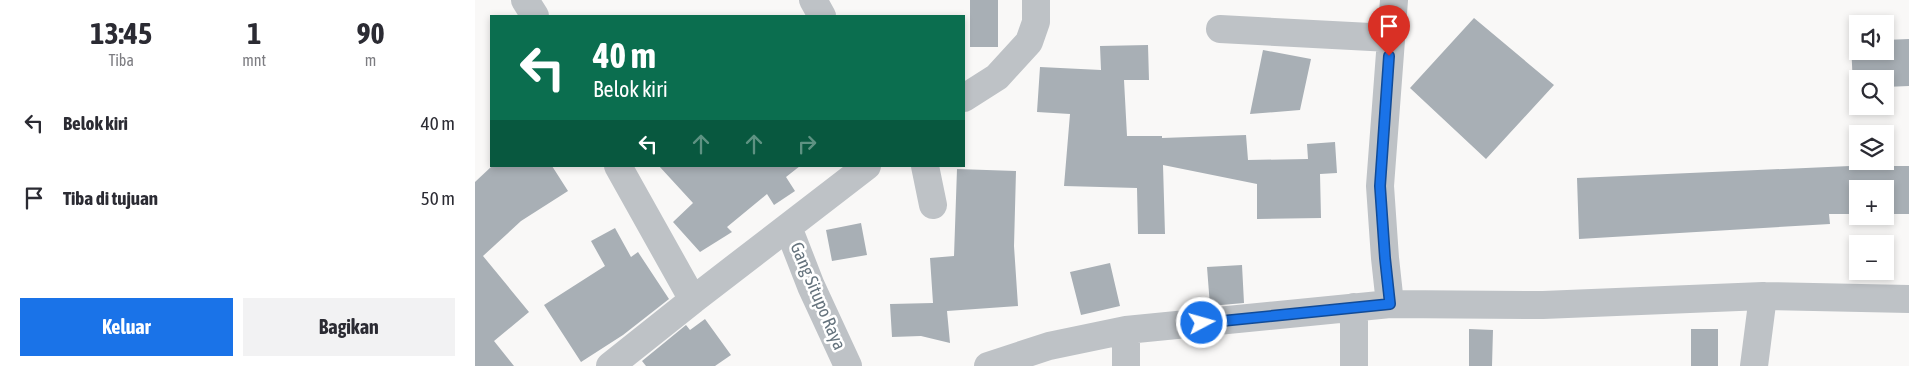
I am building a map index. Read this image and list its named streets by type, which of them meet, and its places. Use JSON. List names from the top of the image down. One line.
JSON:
{"streets":{"street":["Gang Situpo Raya"]},"page":{"eta":["13:45","Tiba","1","mnt","90","m"],"map_buttons":["+","−"],"turn":["40 m","Belok kiri"],"list":[{"name":"Belok kiri","value":"40 m"},{"name":"Tiba di tujuan","value":"50 m"}],"buttons":["Keluar","Bagikan"]}}
